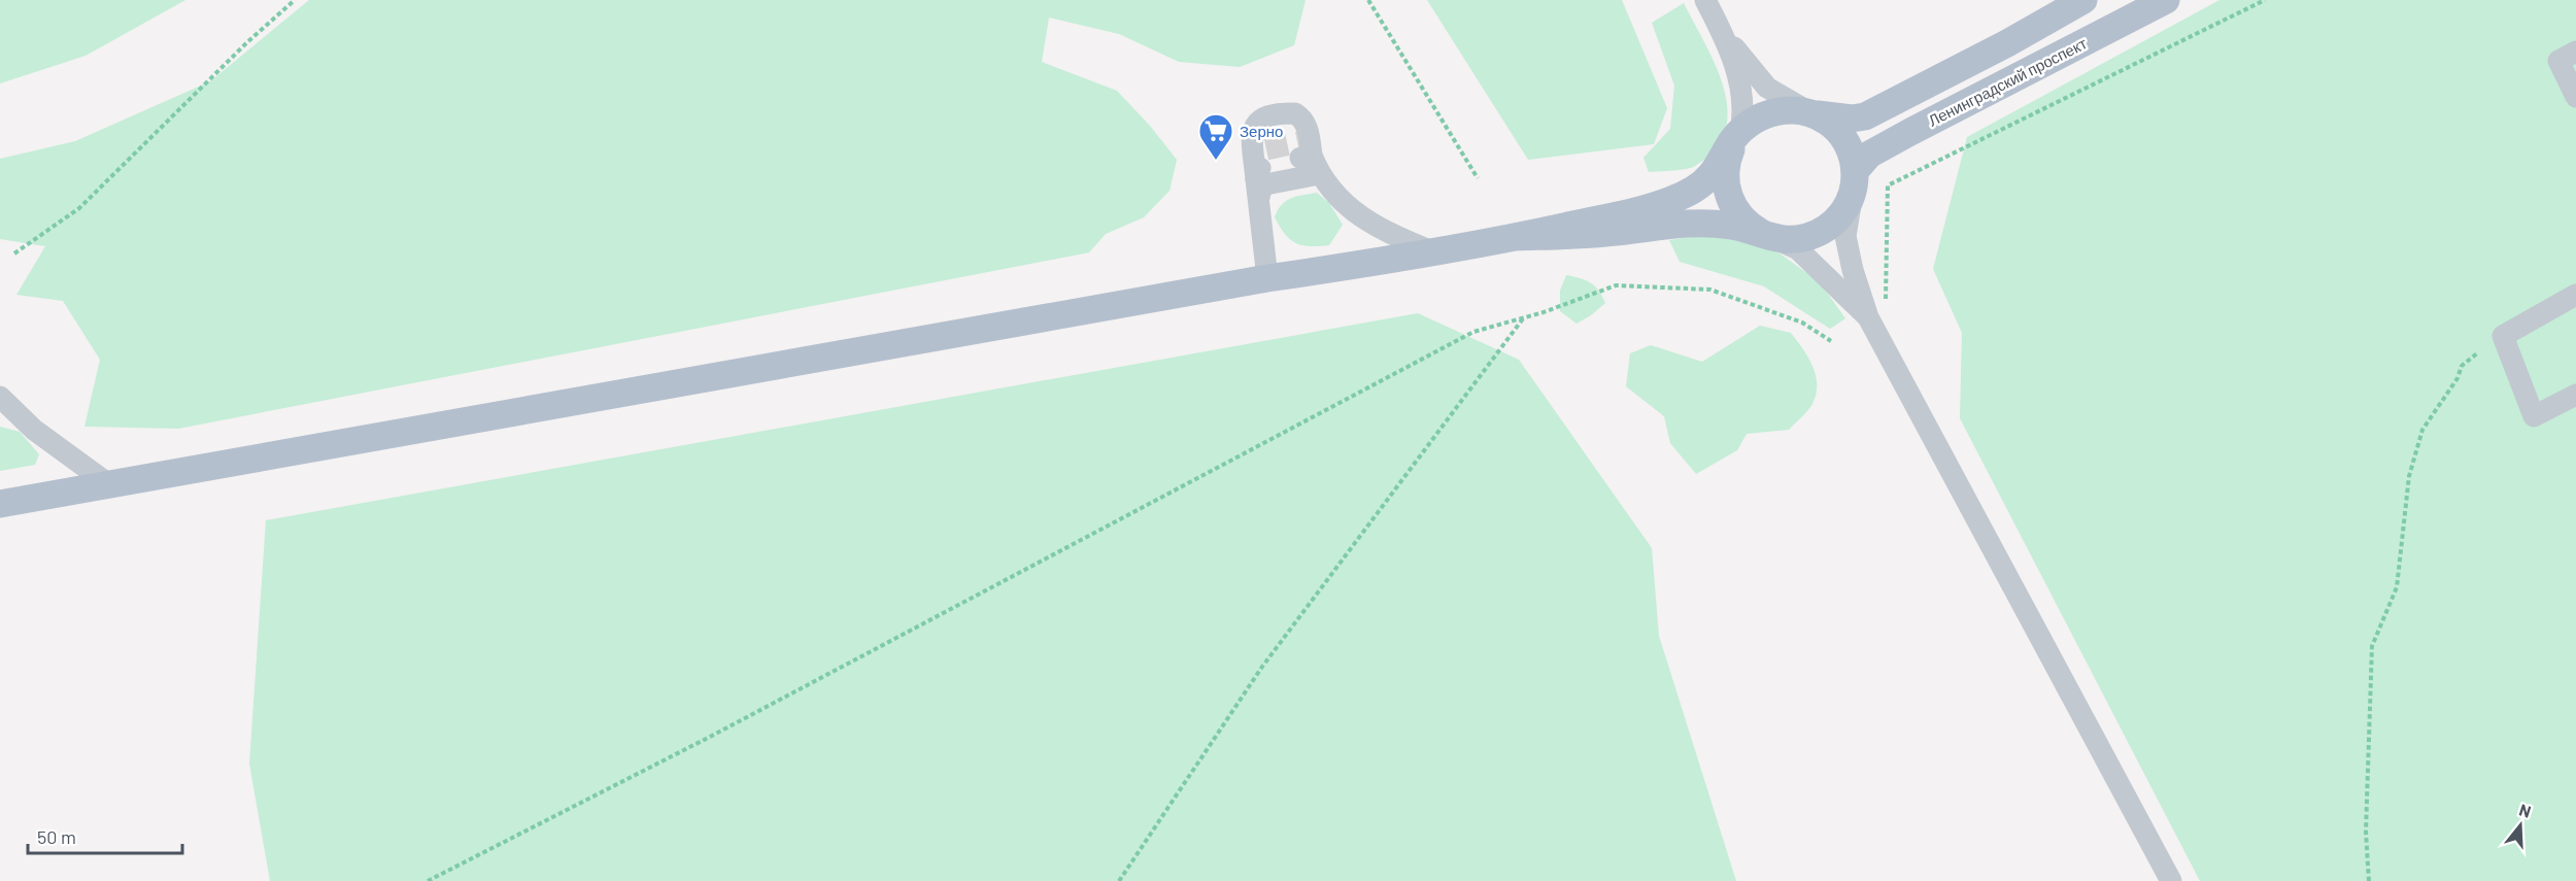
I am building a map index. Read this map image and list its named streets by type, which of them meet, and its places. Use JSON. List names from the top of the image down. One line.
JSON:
{"streets":{"main road":["Ленинградский проспект"]},"places":{"supermarket":["Зерно"]},"scale_bar":"50 m","north":"top"}
